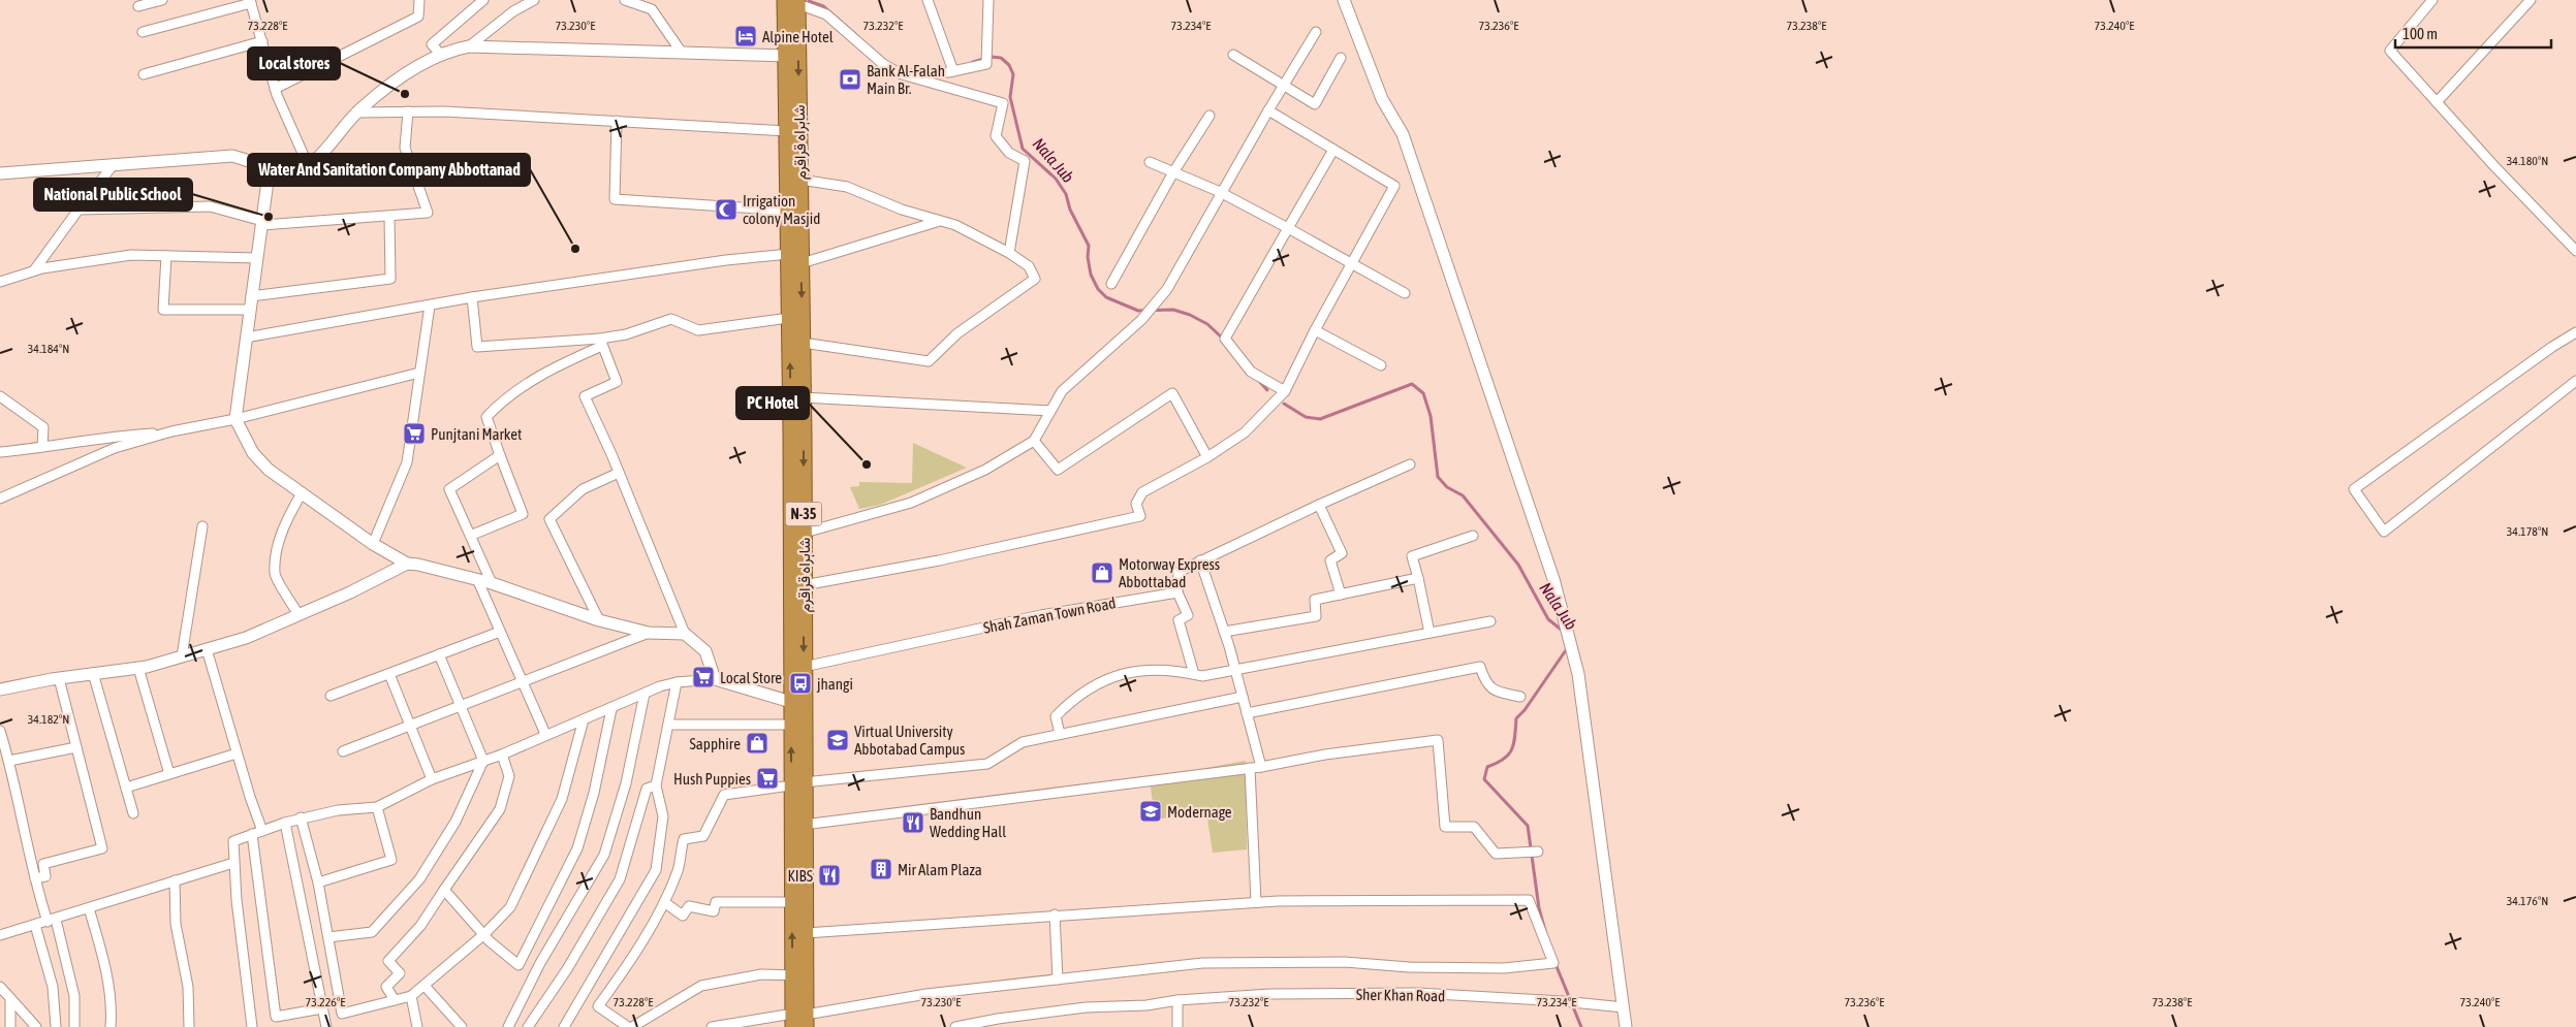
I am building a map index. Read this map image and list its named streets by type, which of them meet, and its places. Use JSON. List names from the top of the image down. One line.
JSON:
{"streets":{"highway":["شاہراہ قراقرم","N-35"],"street":["Shah Zaman Town Road","Sher Khan Road"]},"crossings":[["شاہراہ قراقرم","Shah Zaman Town Road"]],"water":["Nala Jub"],"places":{"hotel":["Alpine Hotel"],"bank":["Bank Al-Falah Main Br."],"other":["Local stores","National Public School","Water And Sanitation Company Abbottanad","PC Hotel"],"mosque":["Irrigation colony Masjid"],"supermarket":["Punjtani Market","Local Store","Hush Puppies"],"shop":["Motorway Express Abbottabad","Sapphire"],"bus stop":["jhangi"],"school or university":["Virtual University Abbotabad Campus","Modernage"],"restaurant":["Bandhun Wedding Hall","KIBS"],"building":["Mir Alam Plaza"]},"scale_bar":"100 m","coordinates":["73.230°E","73.228°E","73.232°E","73.234°E","73.236°E","73.238°E","73.240°E","34.180°N","34.184°N","34.178°N","34.182°N","34.176°N","73.226°E"]}
